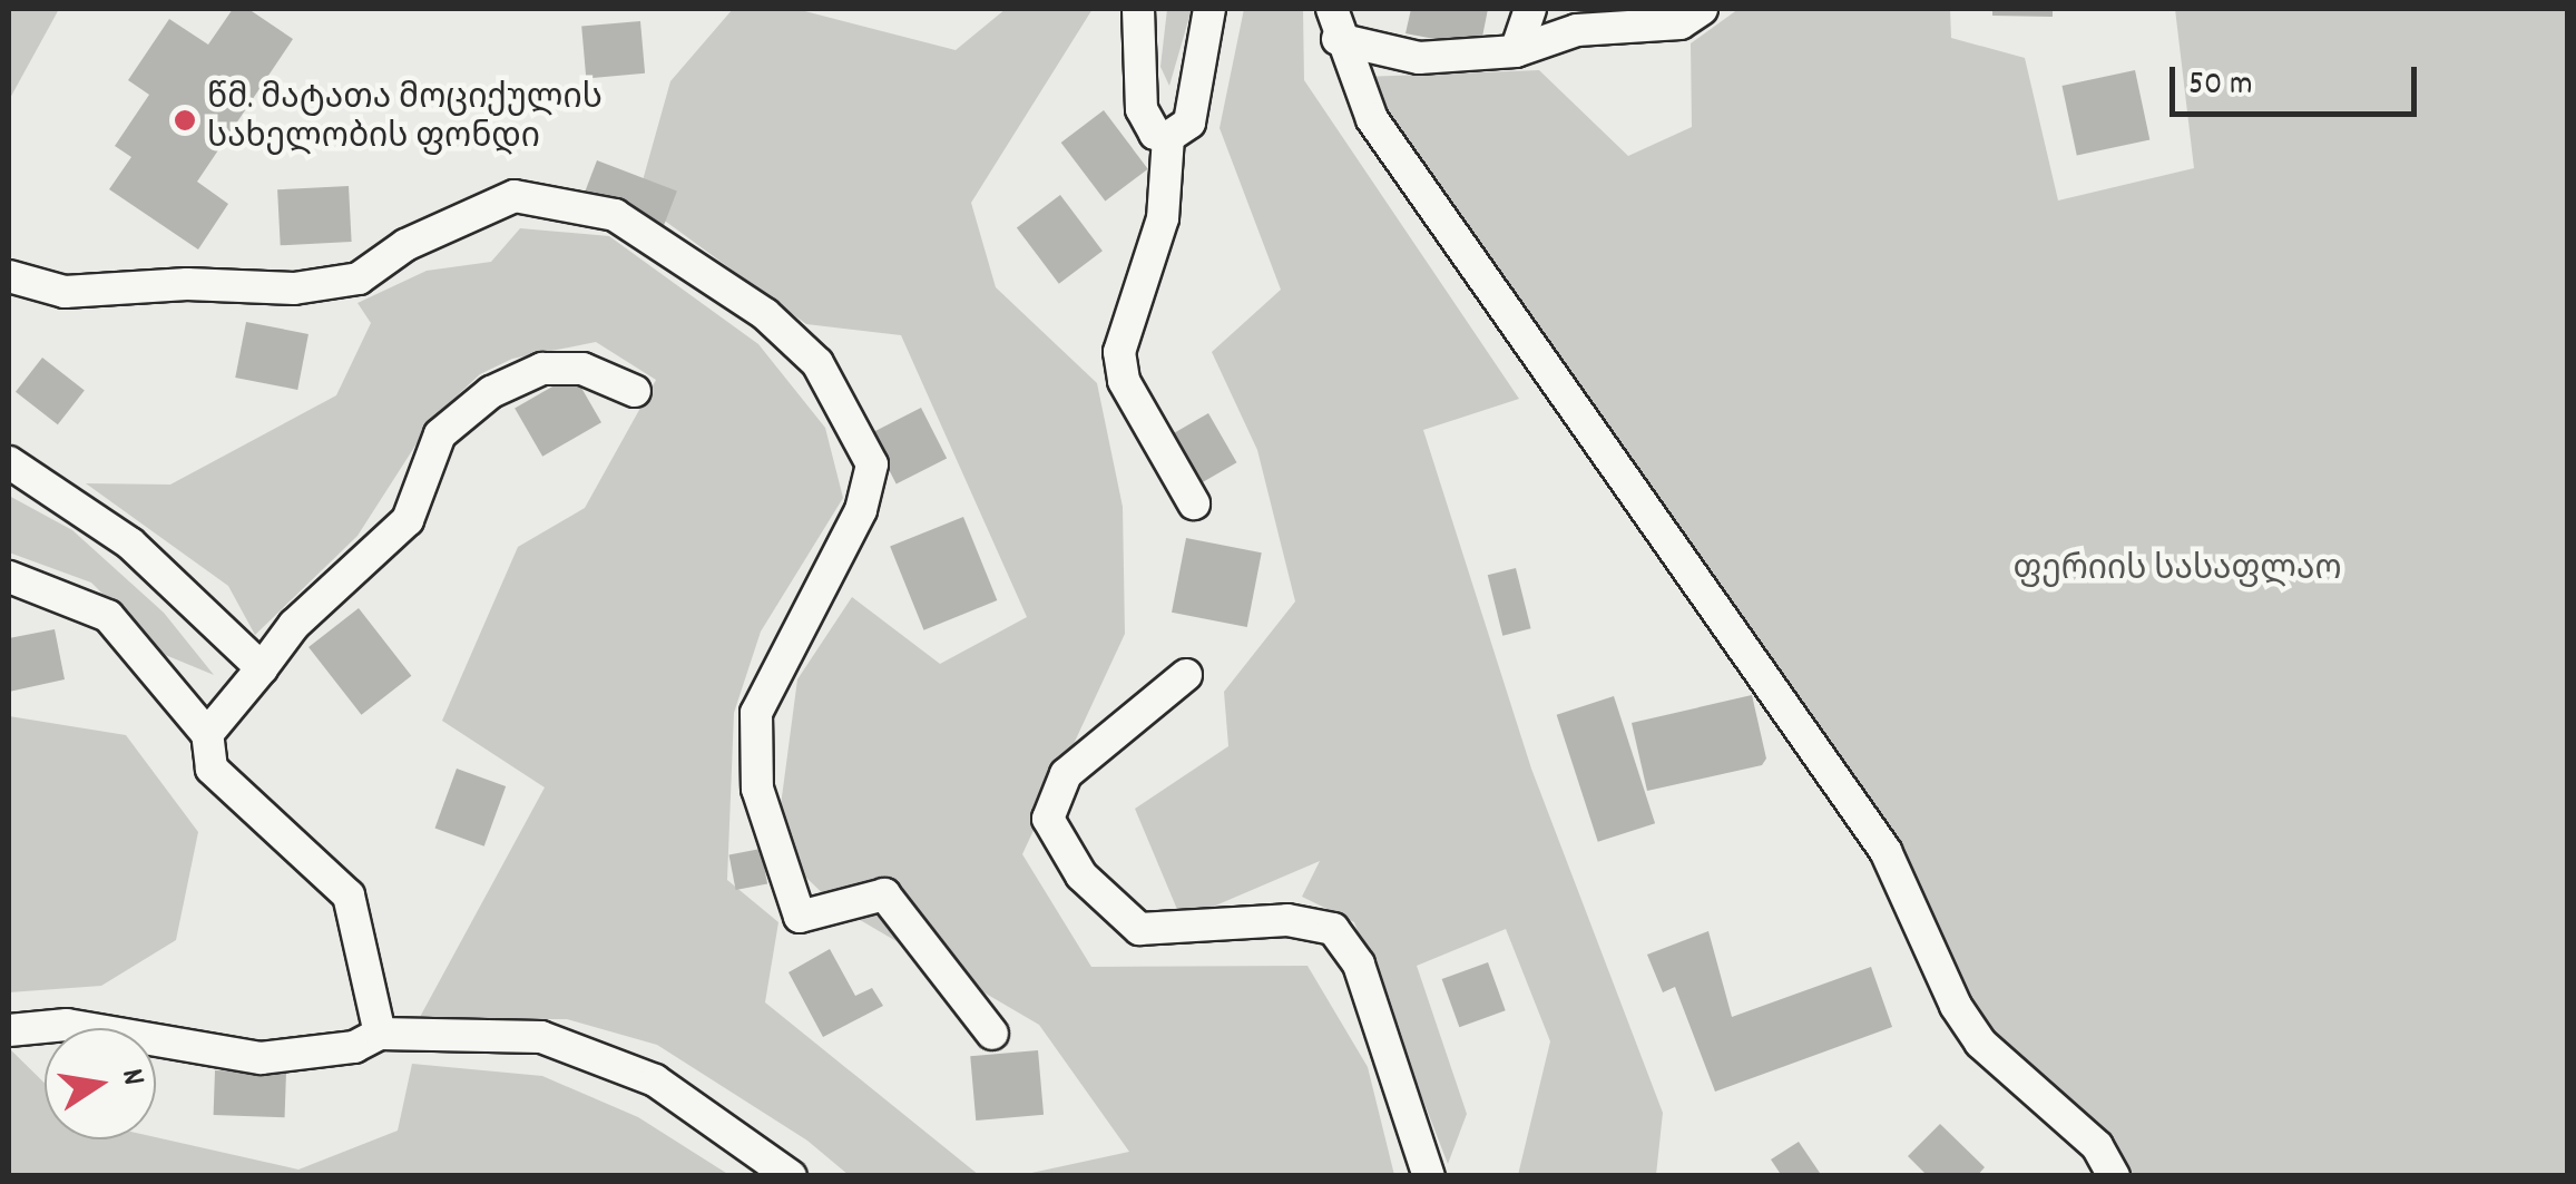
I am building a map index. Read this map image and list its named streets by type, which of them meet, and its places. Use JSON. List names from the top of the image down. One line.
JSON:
{"parks":["ფერიის სასაფლაო"],"places":["წმ. მატათა მოციქულის სახელობის ფონდი"],"scale_bar":"50 m","north":"right"}
